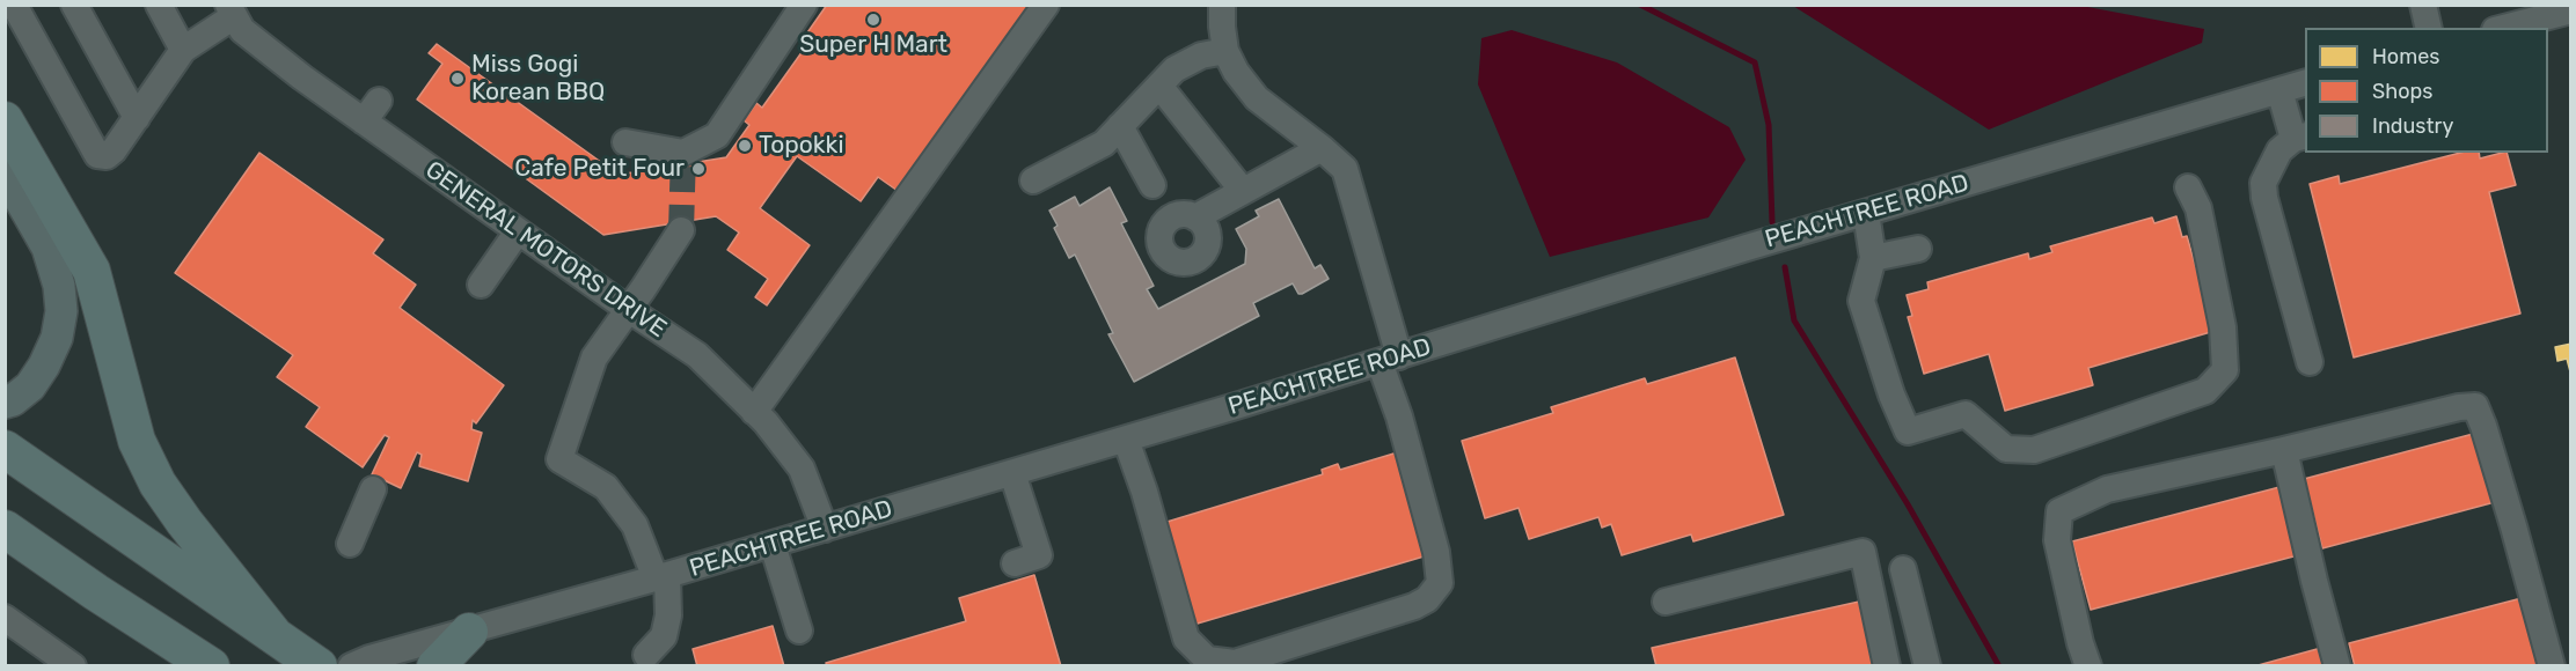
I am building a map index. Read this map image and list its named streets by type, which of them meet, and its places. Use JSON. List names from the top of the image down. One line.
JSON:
{"streets":{"street":["PEACHTREE ROAD","GENERAL MOTORS DRIVE"]},"crossings":[["PEACHTREE ROAD","GENERAL MOTORS DRIVE"]],"places":["Super H Mart","Miss Gogi Korean BBQ","Topokki","Cafe Petit Four"],"legend":["Homes","Shops","Industry"]}
